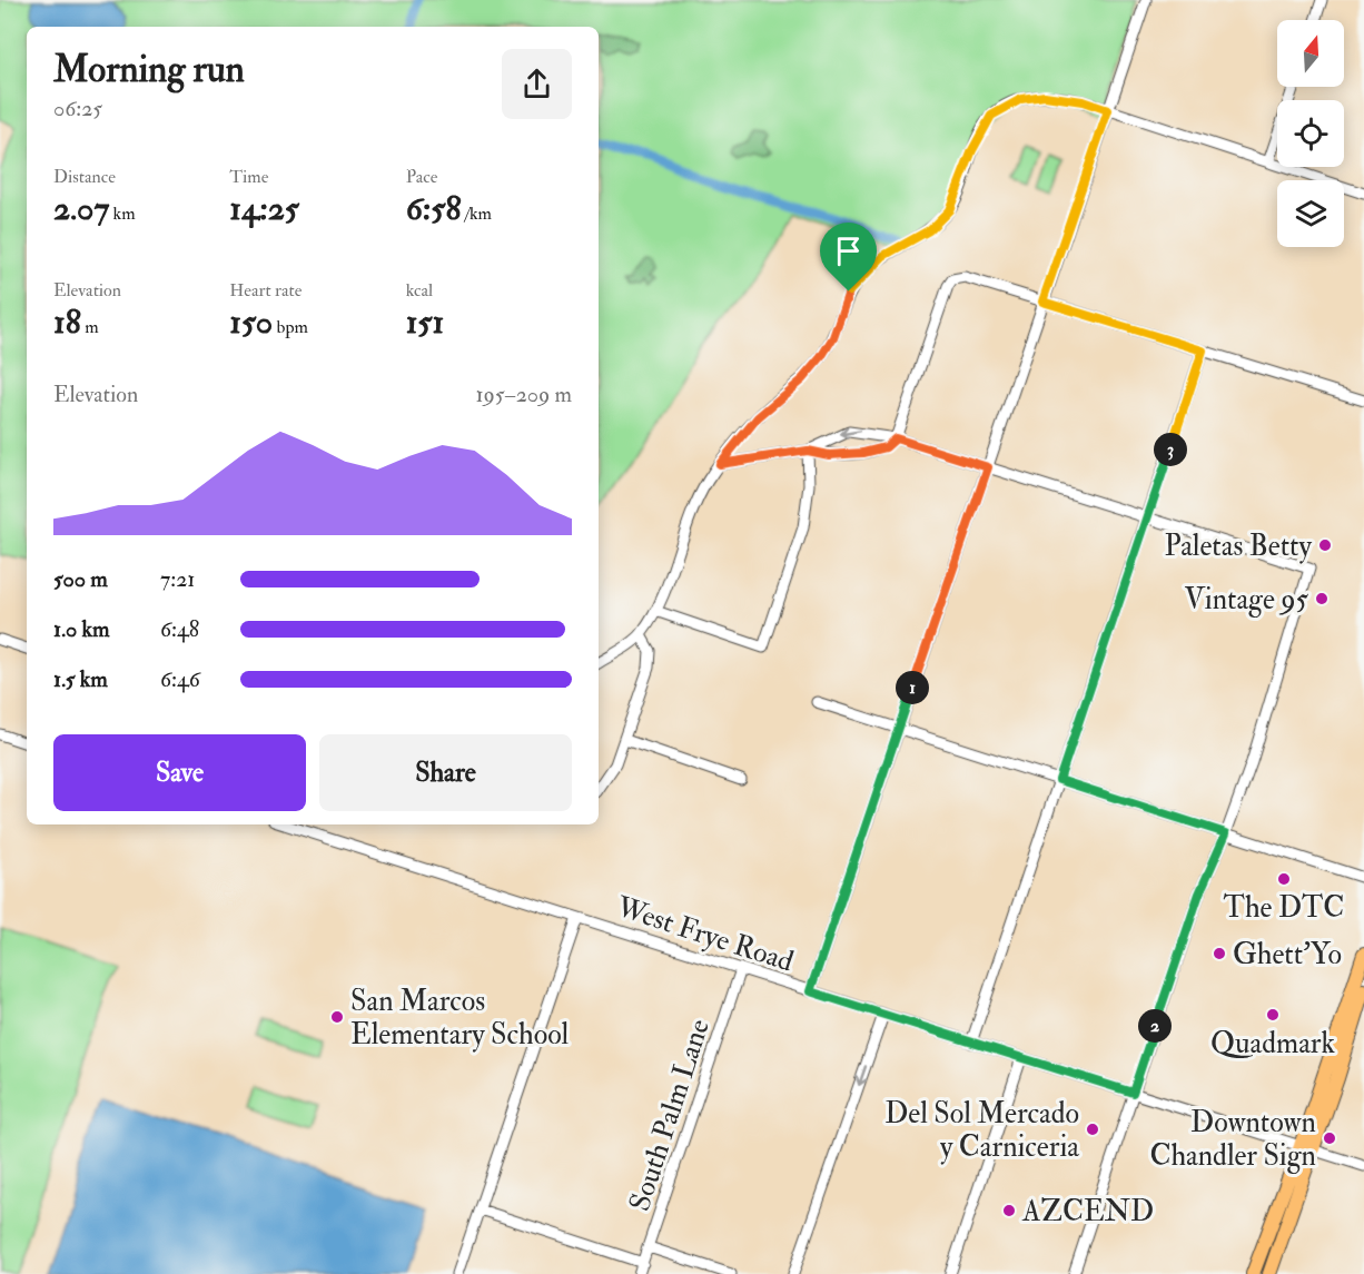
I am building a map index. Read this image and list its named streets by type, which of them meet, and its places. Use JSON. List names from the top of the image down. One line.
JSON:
{"streets":{"street":["West Frye Road","South Palm Lane"]},"crossings":[["West Frye Road","South Palm Lane"]],"places":["Paletas Betty","Vintage 95","The DTC","Ghett'Yo","Quadmark","San Marcos Elementary School","Del Sol Mercado y Carniceria","Downtown Chandler Sign","AZCEND"],"north":"top","page":{"heading":["Morning run","06:25"],"stats":[["Distance","2.07 km"],["Time","14:25"],["Pace","6:58 /km"],["Elevation","18 m"],["Heart rate","150 bpm"],["kcal","151"]],"chart":["Elevation","195–209 m"],"pins":["3","1","2"],"list":[{"name":"500 m","note":"7:21"},{"name":"1.0 km","note":"6:48"},{"name":"1.5 km","note":"6:46"}],"buttons":["Save","Share"]}}
